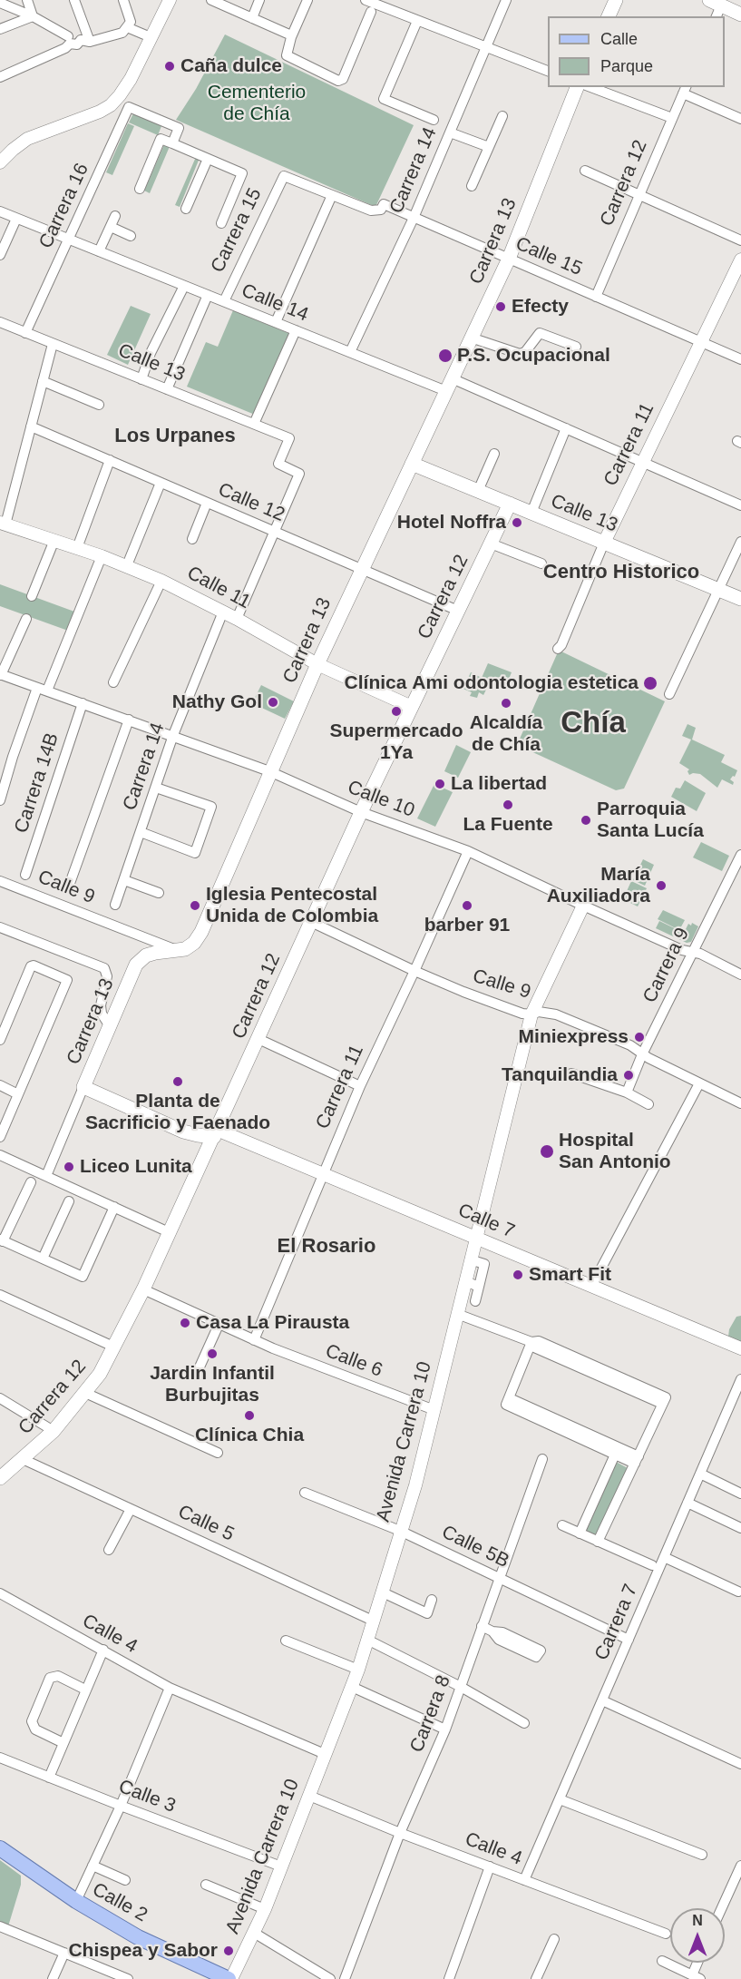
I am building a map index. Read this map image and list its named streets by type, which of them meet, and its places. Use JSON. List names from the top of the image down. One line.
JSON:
{"streets":{"main road":["Carrera 12","Carrera 13","Calle 13","Calle 7","Calle 2"],"street":["Carrera 14","Carrera 16","Carrera 15","Calle 15","Calle 14","Carrera 11","Calle 12","Calle 11","Carrera 14B","Calle 10","Calle 9","Carrera 9","Calle 6","Avenida Carrera 10","Calle 5","Calle 5B","Carrera 7","Calle 4","Carrera 8","Calle 3"]},"crossings":[["Carrera 14","Calle 15"],["Carrera 14","Calle 14"],["Carrera 14","Calle 11"],["Carrera 14","Calle 10"],["Carrera 12","Calle 15"],["Carrera 12","Calle 13"],["Carrera 12","Calle 12"],["Carrera 12","Calle 11"],["Carrera 12","Calle 10"],["Carrera 12","Calle 9"],["Carrera 12","Calle 7"],["Carrera 12","Calle 6"],["Carrera 12","Calle 5"],["Carrera 16","Calle 14"],["Carrera 16","Calle 13"],["Carrera 15","Calle 15"],["Carrera 15","Calle 14"],["Carrera 15","Calle 13"],["Carrera 13","Calle 15"],["Carrera 13","Calle 14"],["Carrera 13","Calle 13"],["Carrera 13","Calle 12"],["Carrera 13","Calle 11"],["Carrera 13","Calle 10"],["Carrera 13","Calle 9"],["Carrera 13","Calle 7"],["Calle 15","Carrera 11"],["Calle 14","Carrera 11"],["Calle 13","Carrera 11"],["Calle 13","Calle 12"],["Carrera 11","Calle 10"],["Carrera 11","Calle 9"],["Carrera 11","Calle 7"],["Carrera 11","Calle 6"],["Carrera 14B","Calle 10"],["Calle 10","Carrera 9"],["Calle 10","Avenida Carrera 10"],["Calle 9","Carrera 9"],["Calle 9","Avenida Carrera 10"],["Calle 7","Avenida Carrera 10"],["Calle 6","Avenida Carrera 10"],["Avenida Carrera 10","Calle 5"],["Avenida Carrera 10","Calle 5B"],["Avenida Carrera 10","Calle 4"],["Avenida Carrera 10","Calle 3"],["Avenida Carrera 10","Calle 2"],["Calle 5B","Carrera 7"],["Calle 5B","Carrera 8"],["Carrera 7","Calle 4"],["Calle 4","Carrera 8"]],"districts":["Los Urpanes","Centro Historico","Chía","El Rosario"],"parks":["Cementerio de Chía"],"places":["Caña dulce","Efecty","P.S. Ocupacional","Hotel Noffra","Clínica Ami odontologia estetica","Nathy Gol","Alcaldía de Chía","Supermercado 1Ya","La libertad","La Fuente","Parroquia Santa Lucía","María Auxiliadora","Iglesia Pentecostal Unida de Colombia","barber 91","Miniexpress","Tanquilandia","Planta de Sacrificio y Faenado","Hospital San Antonio","Liceo Lunita","Smart Fit","Casa La Pirausta","Jardin Infantil Burbujitas","Clínica Chia","Chispea y Sabor"],"legend":["Calle","Parque"],"north":"top"}
